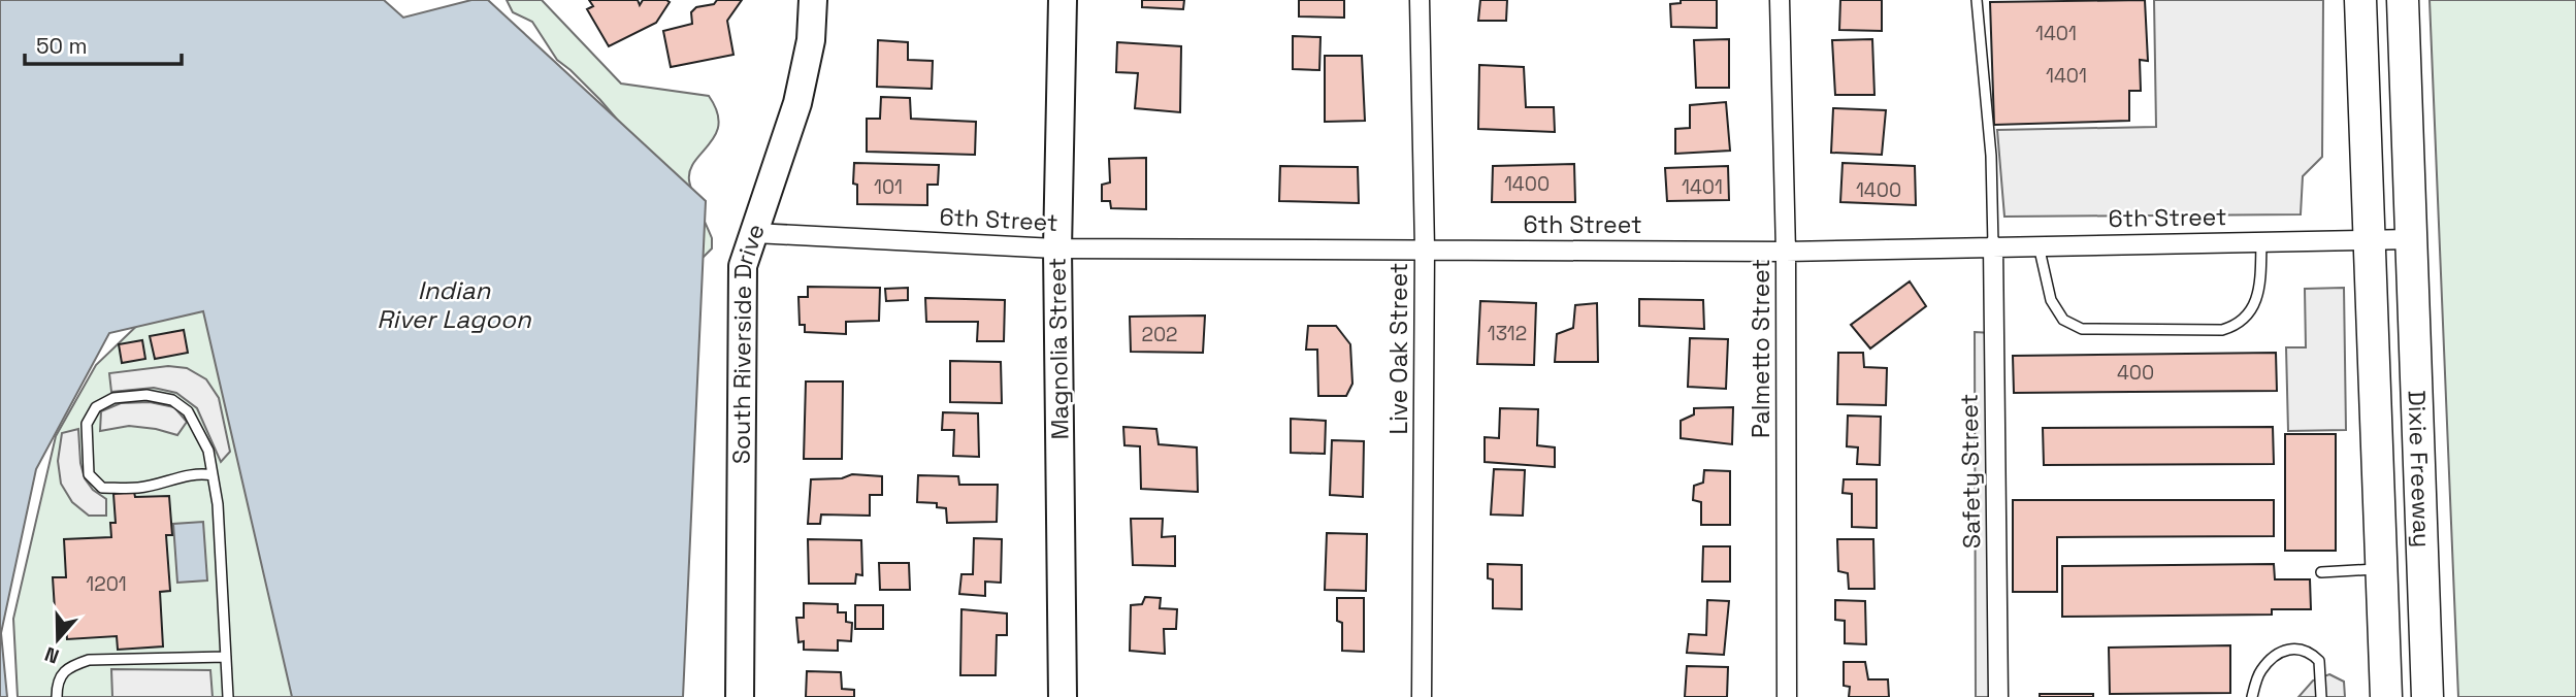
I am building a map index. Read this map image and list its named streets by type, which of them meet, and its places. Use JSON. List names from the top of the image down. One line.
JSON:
{"streets":{"main road":["Dixie Freeway"],"street":["6th Street","South Riverside Drive","Magnolia Street","Live Oak Street","Palmetto Street","Safety Street"]},"crossings":[["6th Street","South Riverside Drive"],["6th Street","Magnolia Street"],["6th Street","Live Oak Street"],["6th Street","Palmetto Street"],["6th Street","Dixie Freeway"],["6th Street","Safety Street"]],"water":["Indian River Lagoon"],"house_numbers":["1401","1401","1400","101","1401","1400","1312","202","400","1201"],"scale_bar":"50 m","north":"bottom"}
